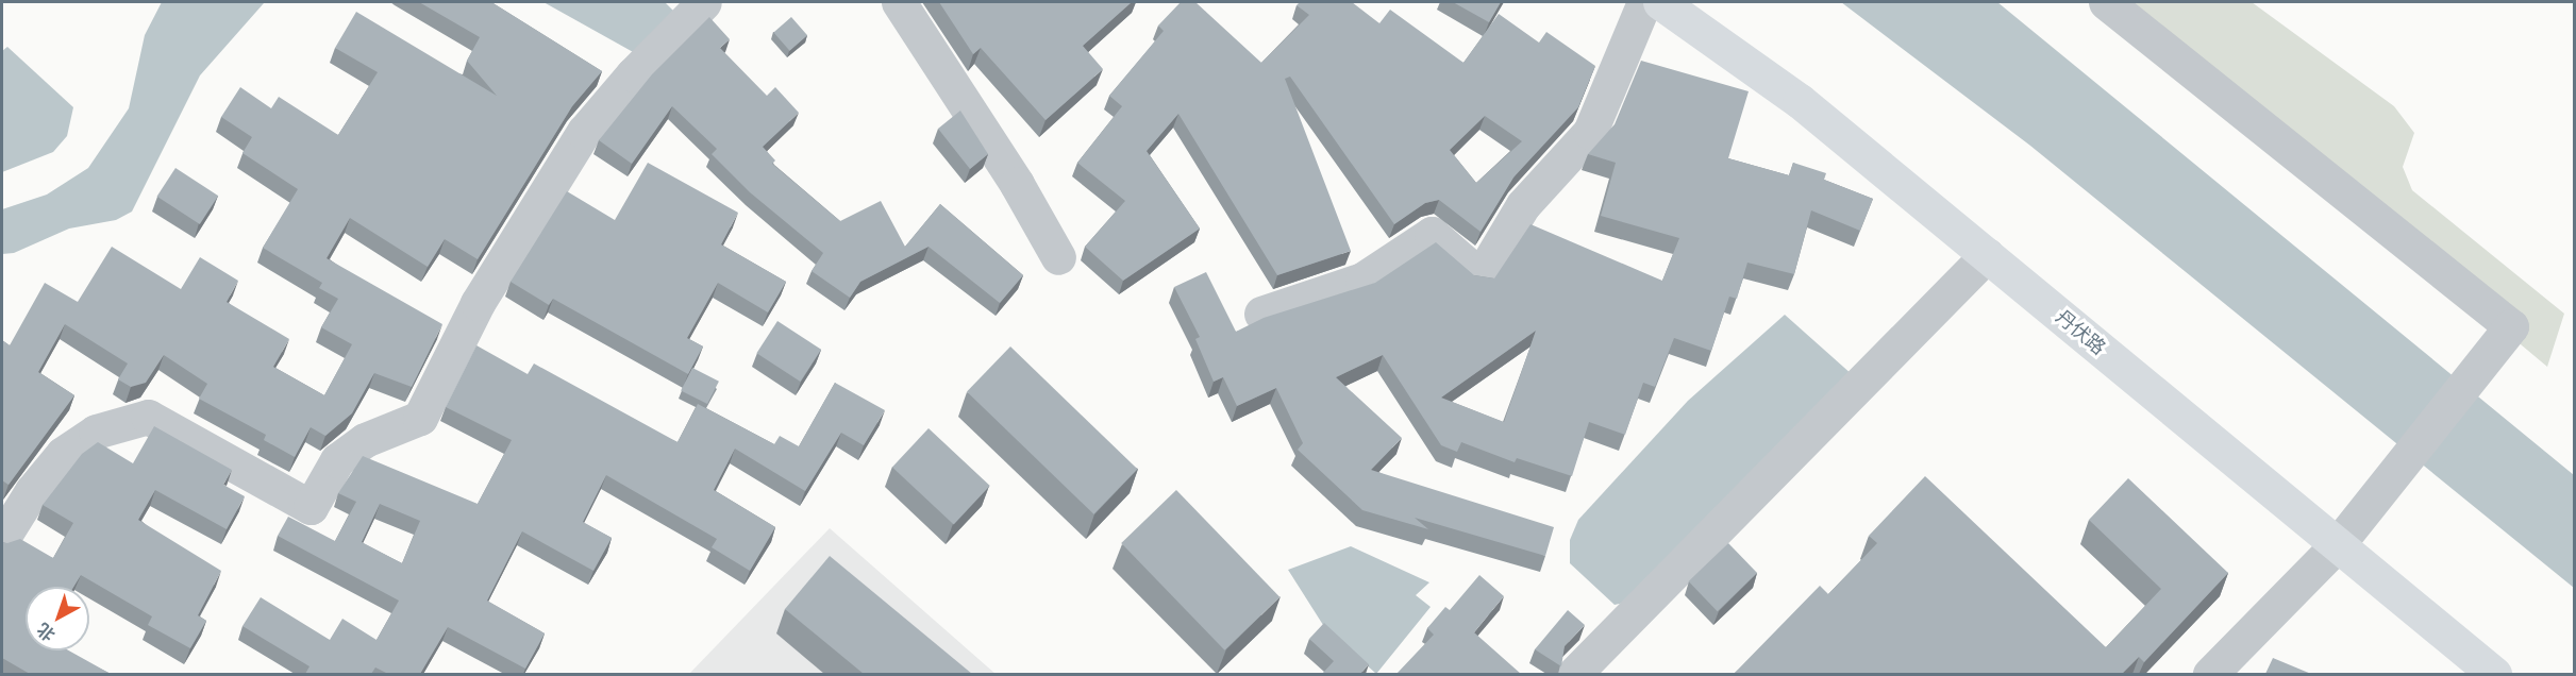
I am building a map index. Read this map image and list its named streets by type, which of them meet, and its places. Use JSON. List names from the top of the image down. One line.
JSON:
{"streets":{"main road":["丹伏路"]},"north":"bottom left"}
